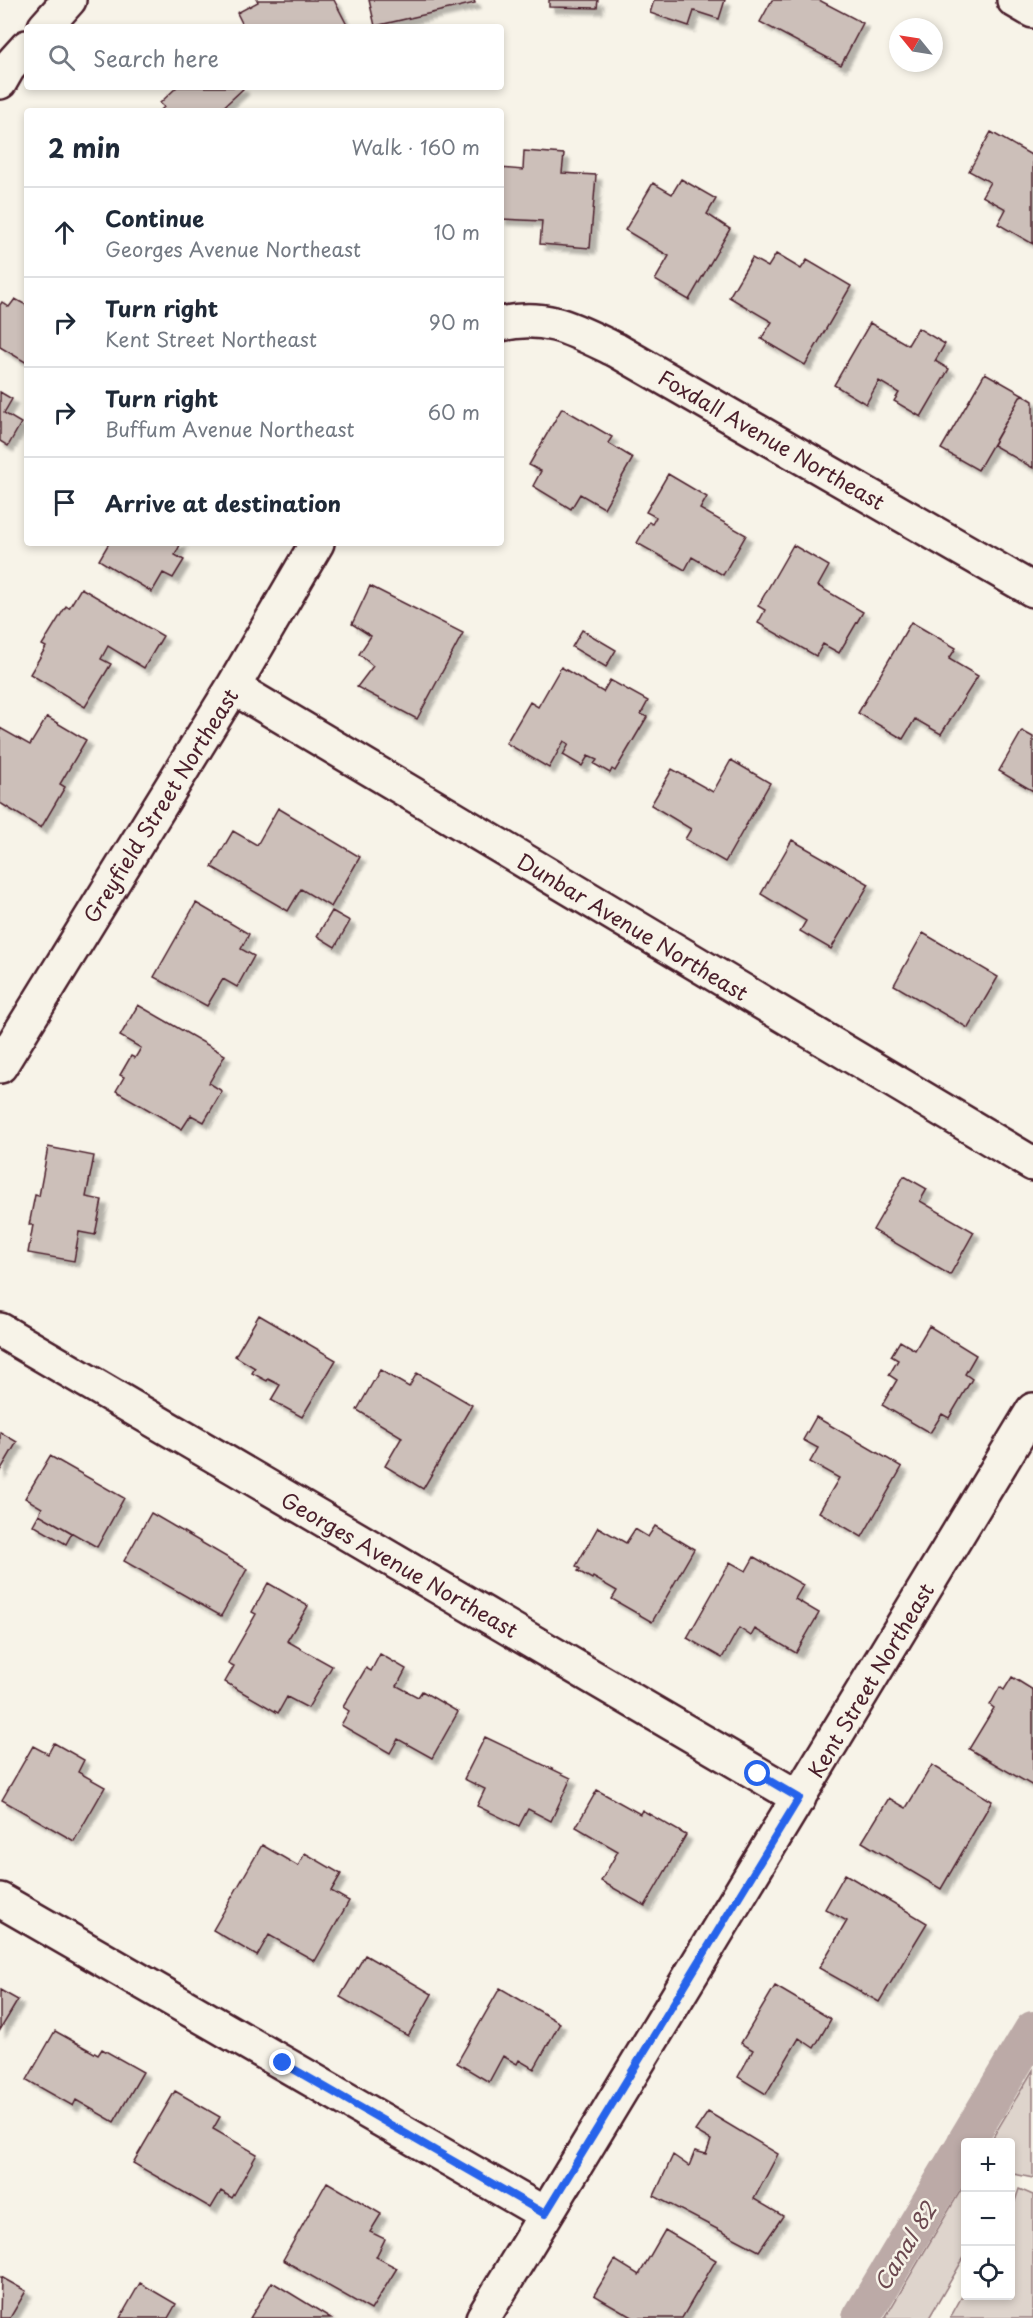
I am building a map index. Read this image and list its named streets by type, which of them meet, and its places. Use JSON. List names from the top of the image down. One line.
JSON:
{"streets":{"street":["Foxdall Avenue Northeast","Greyfield Street Northeast","Dunbar Avenue Northeast","Georges Avenue Northeast","Kent Street Northeast"]},"crossings":[["Greyfield Street Northeast","Dunbar Avenue Northeast"],["Georges Avenue Northeast","Kent Street Northeast"]],"water":["Canal 82"],"north":"top left","page":{"search":"Search here","heading":["2 min","Walk · 160 m"],"list":[["Continue","Georges Avenue Northeast","10 m"],["Turn right","Kent Street Northeast","90 m"],["Turn right","Buffum Avenue Northeast","60 m"],"Arrive at destination"],"map_buttons":["+","−"]}}
